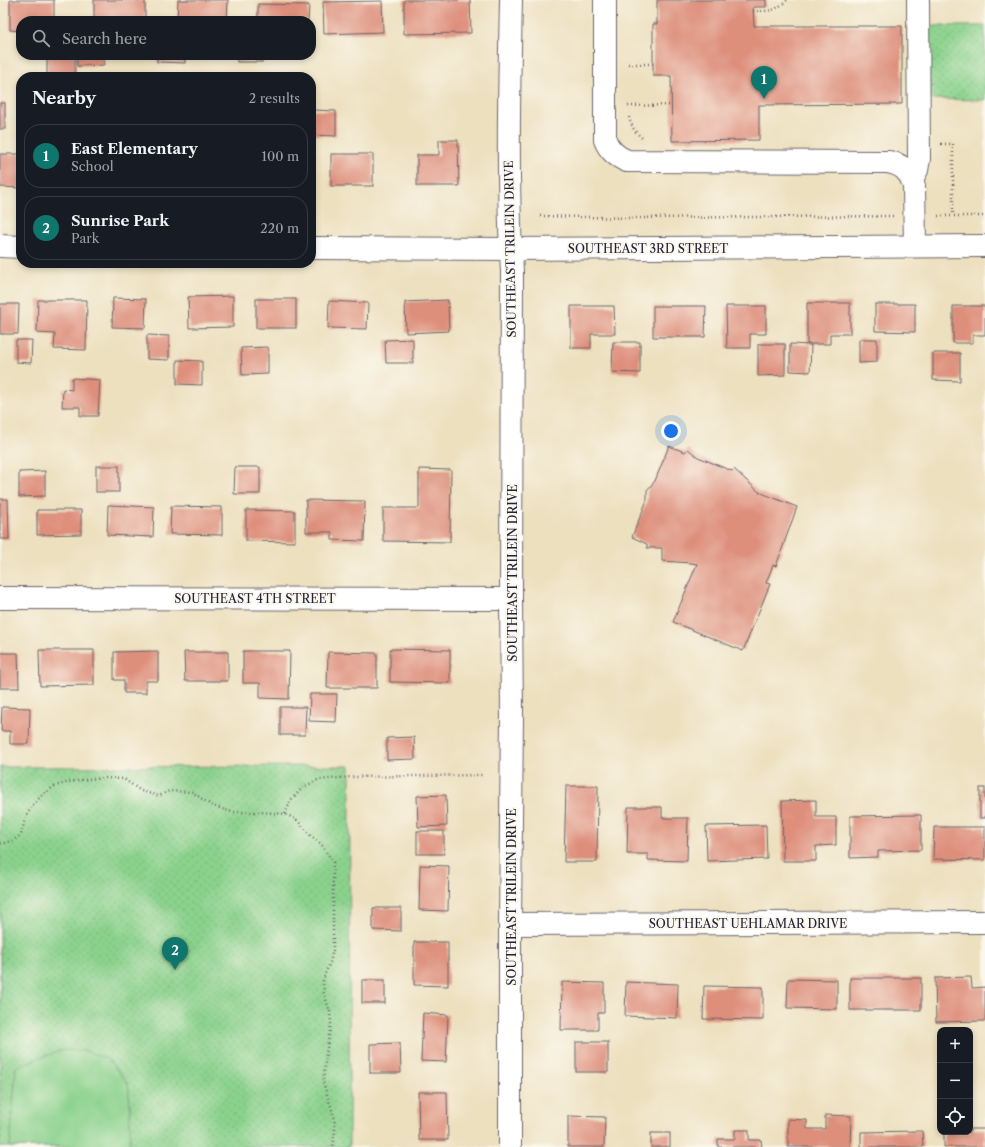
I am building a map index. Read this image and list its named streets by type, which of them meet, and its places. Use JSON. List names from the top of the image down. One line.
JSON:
{"streets":{"street":["SOUTHEAST 3RD STREET","SOUTHEAST TRILEIN DRIVE","SOUTHEAST 4TH STREET","SOUTHEAST UEHLAMAR DRIVE"]},"crossings":[["SOUTHEAST 3RD STREET","SOUTHEAST TRILEIN DRIVE"],["SOUTHEAST TRILEIN DRIVE","SOUTHEAST 4TH STREET"],["SOUTHEAST TRILEIN DRIVE","SOUTHEAST UEHLAMAR DRIVE"]],"page":{"search":"Search here","pins":["1","2"],"heading":["Nearby","2 results"],"list":[{"mark":"1","name":"East Elementary","note":"School","value":"100 m"},{"mark":"2","name":"Sunrise Park","note":"Park","value":"220 m"}],"map_buttons":["+","−"]}}
